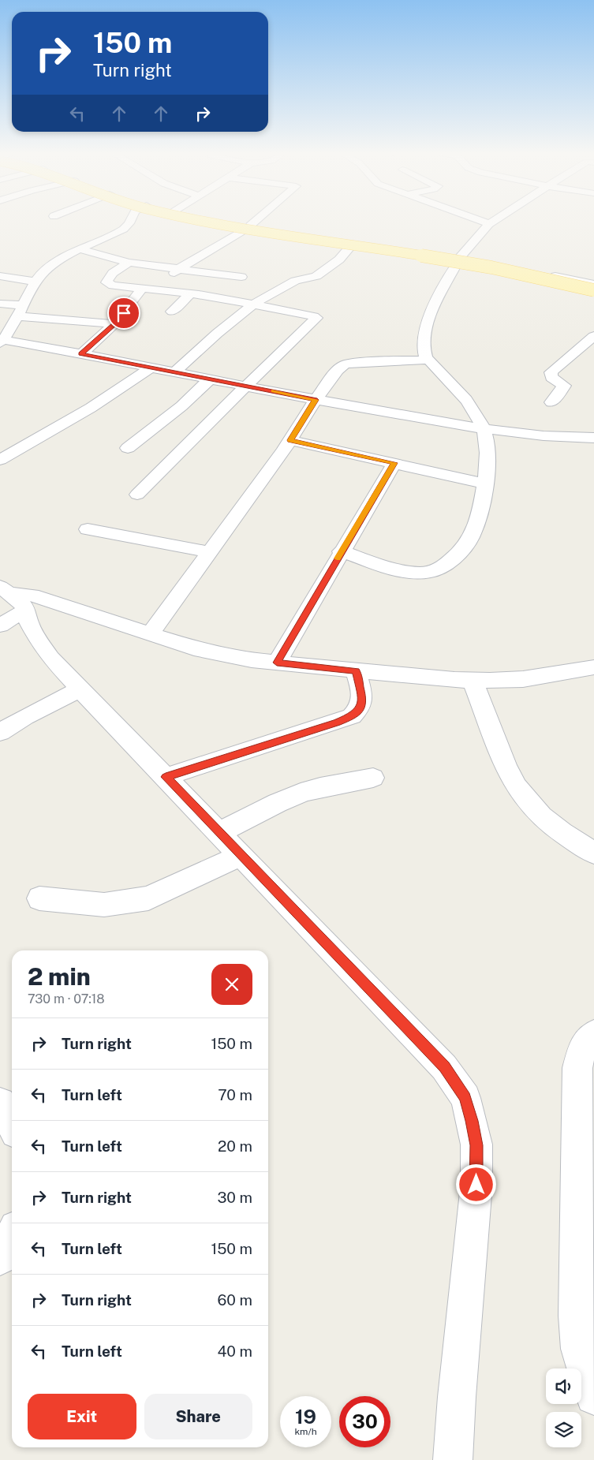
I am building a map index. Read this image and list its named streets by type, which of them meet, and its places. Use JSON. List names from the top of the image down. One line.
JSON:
{"page":{"turn":["150 m","Turn right"],"heading":["2 min","730 m · 07:18"],"list":[{"name":"Turn right","value":"150 m"},{"name":"Turn left","value":"70 m"},{"name":"Turn left","value":"20 m"},{"name":"Turn right","value":"30 m"},{"name":"Turn left","value":"150 m"},{"name":"Turn right","value":"60 m"},{"name":"Turn left","value":"40 m"}],"buttons":["Exit","Share"],"speed":"19 km/h","limit":"30"}}
